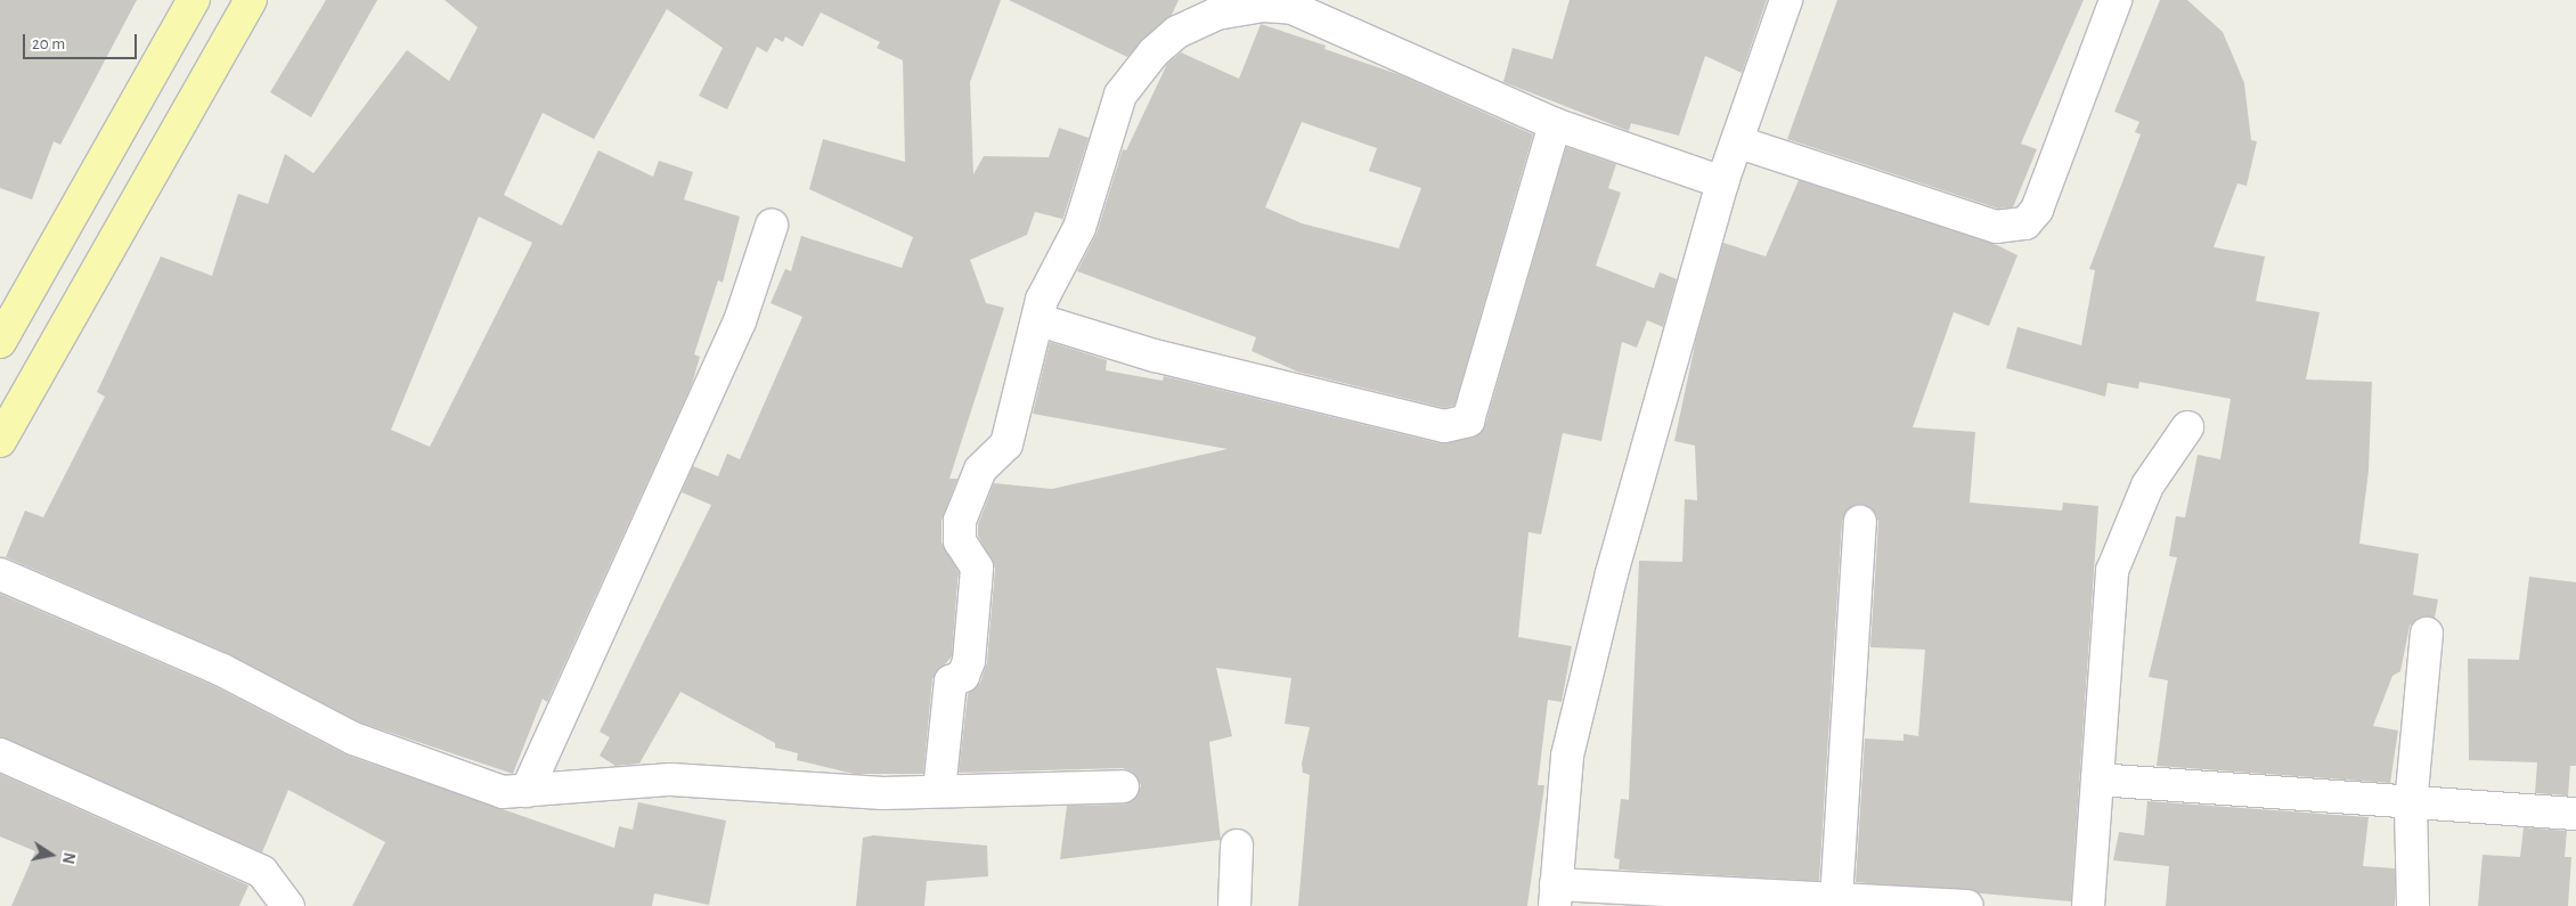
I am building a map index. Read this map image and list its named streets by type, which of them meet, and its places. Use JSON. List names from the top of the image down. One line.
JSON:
{"scale_bar":"20 m","north":"right"}
